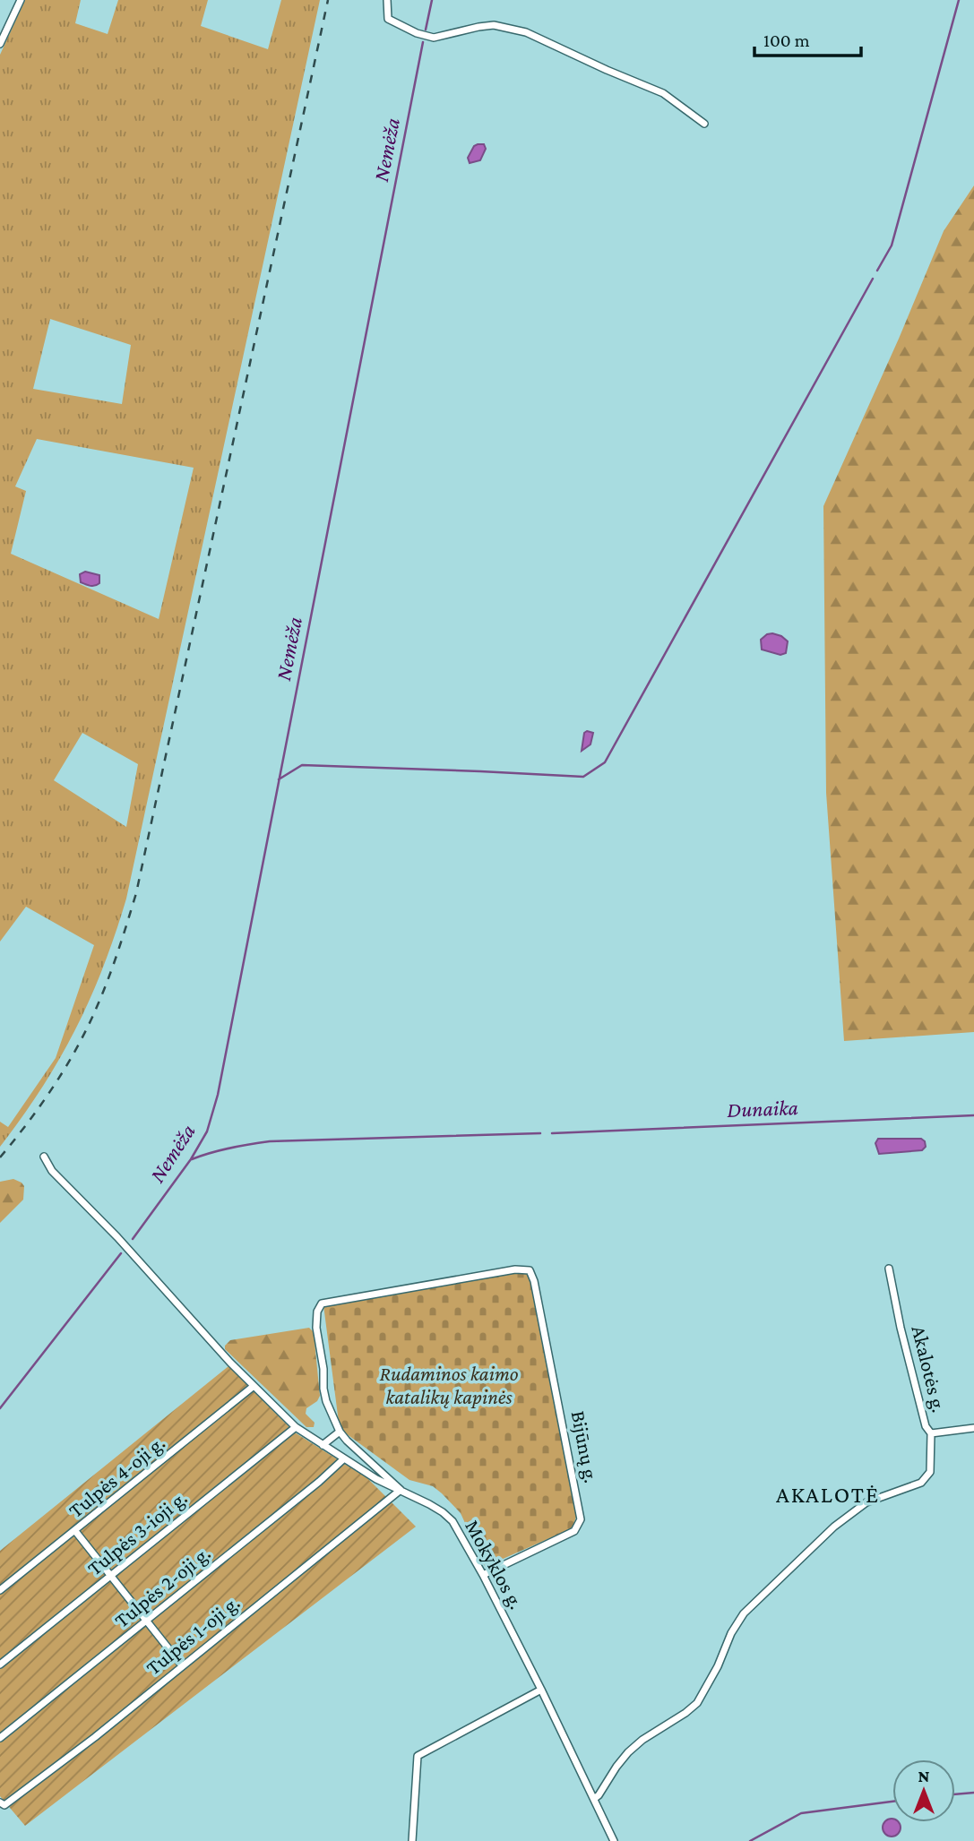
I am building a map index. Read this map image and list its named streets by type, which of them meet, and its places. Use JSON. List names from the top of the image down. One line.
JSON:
{"streets":{"street":["Akalotės g.","Bijūnų g.","Tulpės 4-oji g.","Tulpės 3-ioji g.","Mokyklos g.","Tulpės 2-oji g.","Tulpės 1-oji g."]},"crossings":[["Bijūnų g.","Mokyklos g."],["Tulpės 4-oji g.","Mokyklos g."],["Tulpės 3-ioji g.","Mokyklos g."],["Mokyklos g.","Tulpės 2-oji g."],["Mokyklos g.","Tulpės 1-oji g."]],"districts":["AKALOTĖ"],"water":["Nemėža","Dunaika"],"parks":["Rudaminos kaimo katalikų kapinės"],"scale_bar":"100 m","north":"top"}
